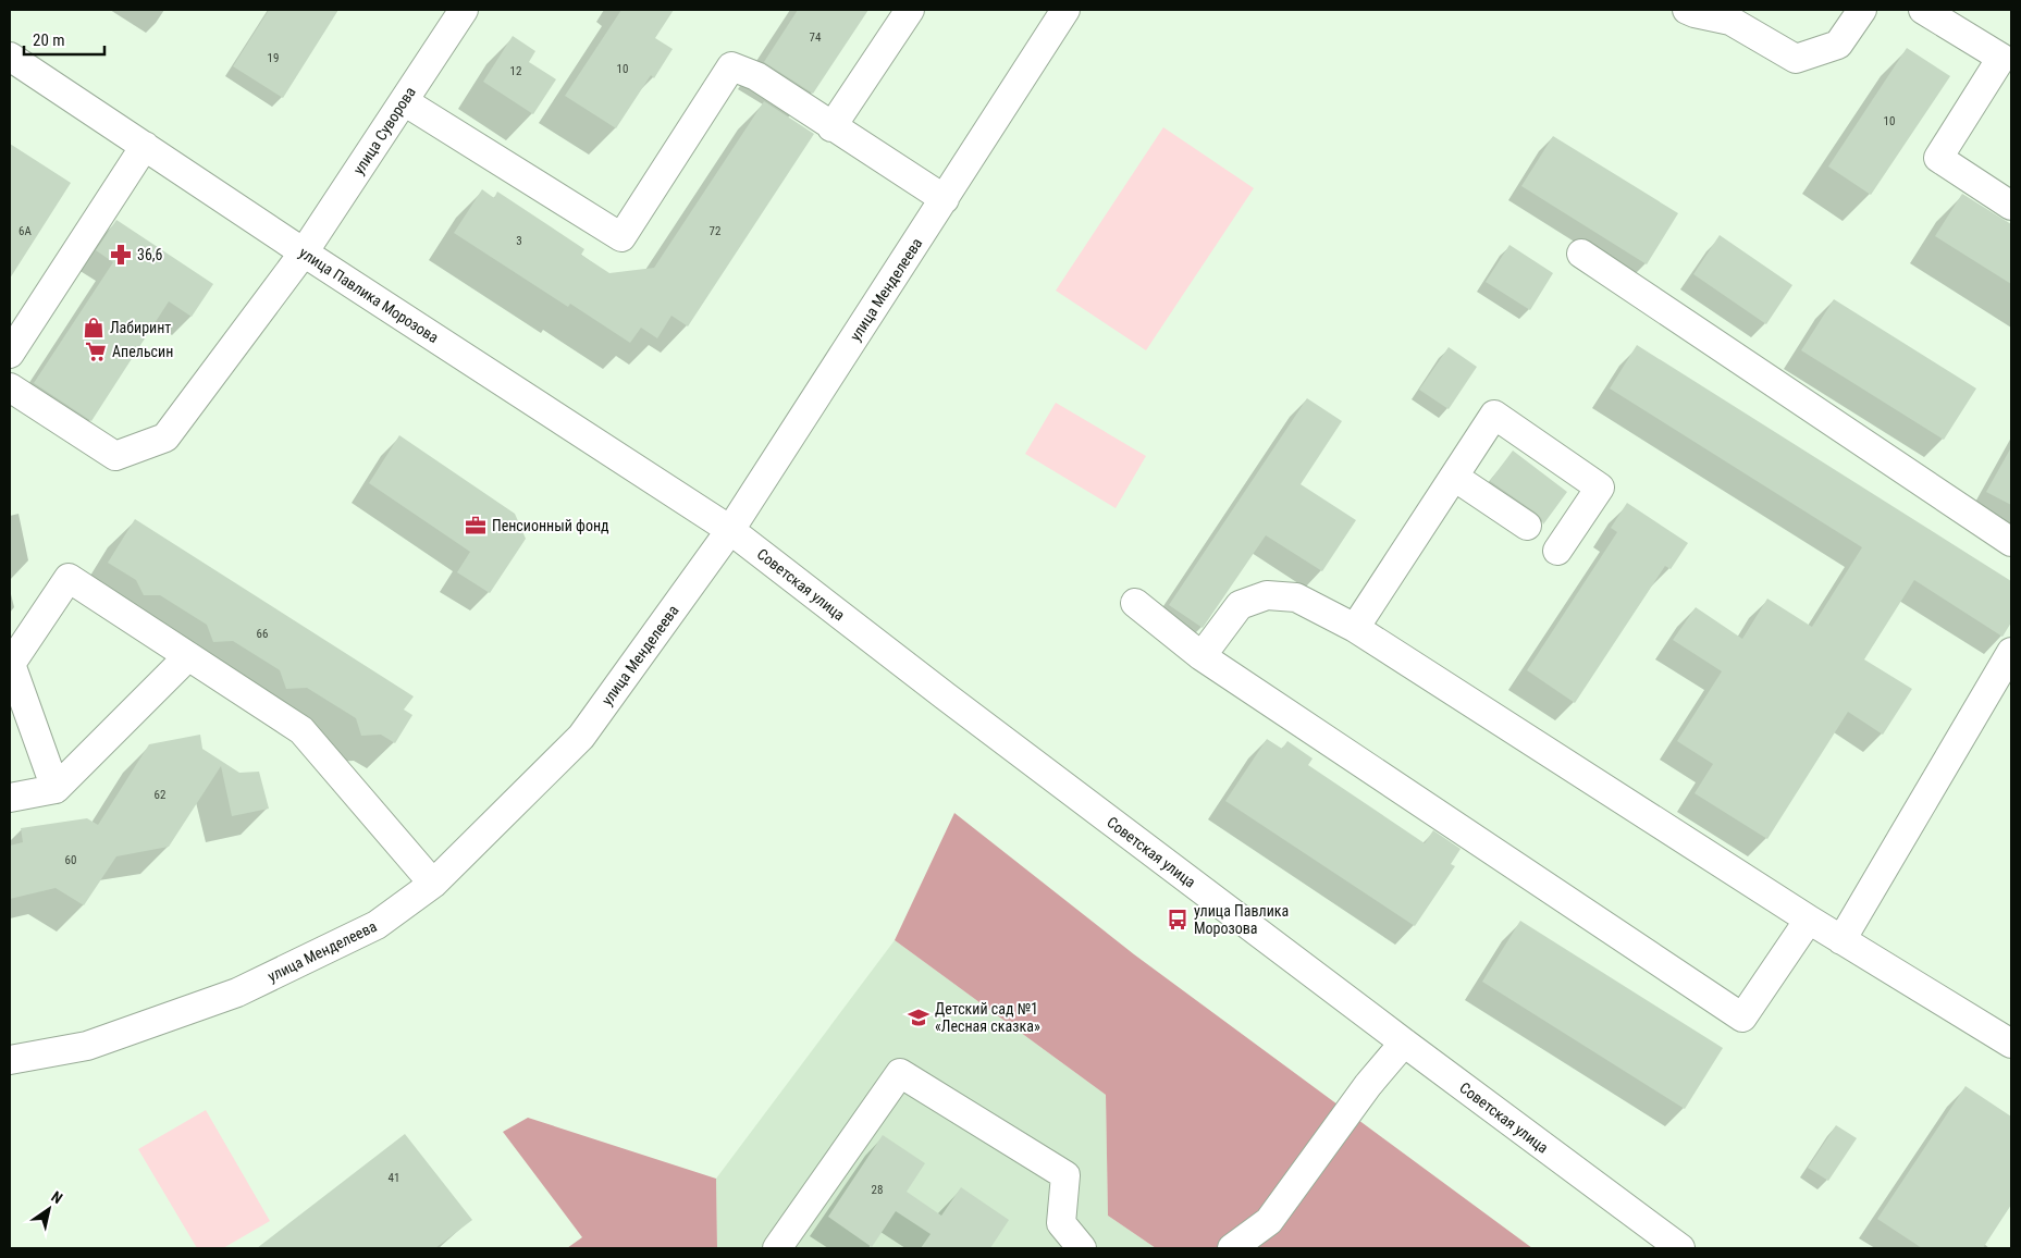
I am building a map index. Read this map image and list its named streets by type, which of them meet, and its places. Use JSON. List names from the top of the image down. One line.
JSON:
{"streets":{"street":["улица Суворова","улица Менделеева","улица Павлика Морозова","Советская улица"]},"crossings":[["улица Суворова","улица Павлика Морозова"],["улица Менделеева","улица Павлика Морозова"],["улица Менделеева","Советская улица"],["улица Павлика Морозова","Советская улица"]],"places":{"pharmacy":["36,6"],"shop":["Лабиринт"],"supermarket":["Апельсин"],"office":["Пенсионный фонд"],"bus stop":["улица Павлика Морозова"],"school or university":["Детский сад №1 «Лесная сказка»"]},"house_numbers":["74","19","10","12","10","6А","72","3","66","62","60","41","28"],"scale_bar":"20 m","north":"top right"}
